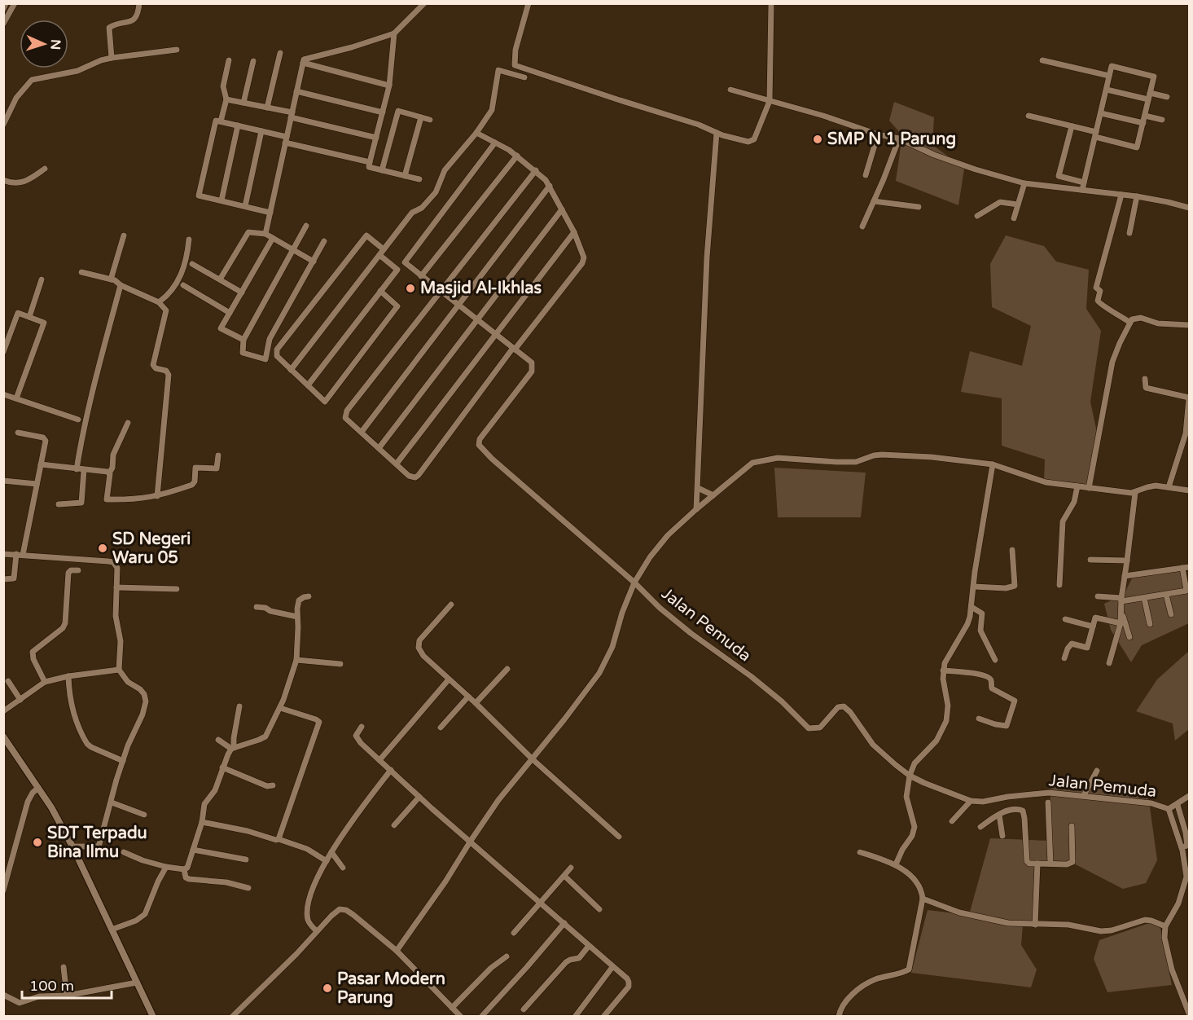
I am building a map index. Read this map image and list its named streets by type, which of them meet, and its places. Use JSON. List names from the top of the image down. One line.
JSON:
{"streets":{"street":["Jalan Pemuda"]},"places":["SMP N 1 Parung","Masjid Al-Ikhlas","SD Negeri Waru 05","SDT Terpadu Bina Ilmu","Pasar Modern Parung"],"scale_bar":"100 m","north":"right"}
